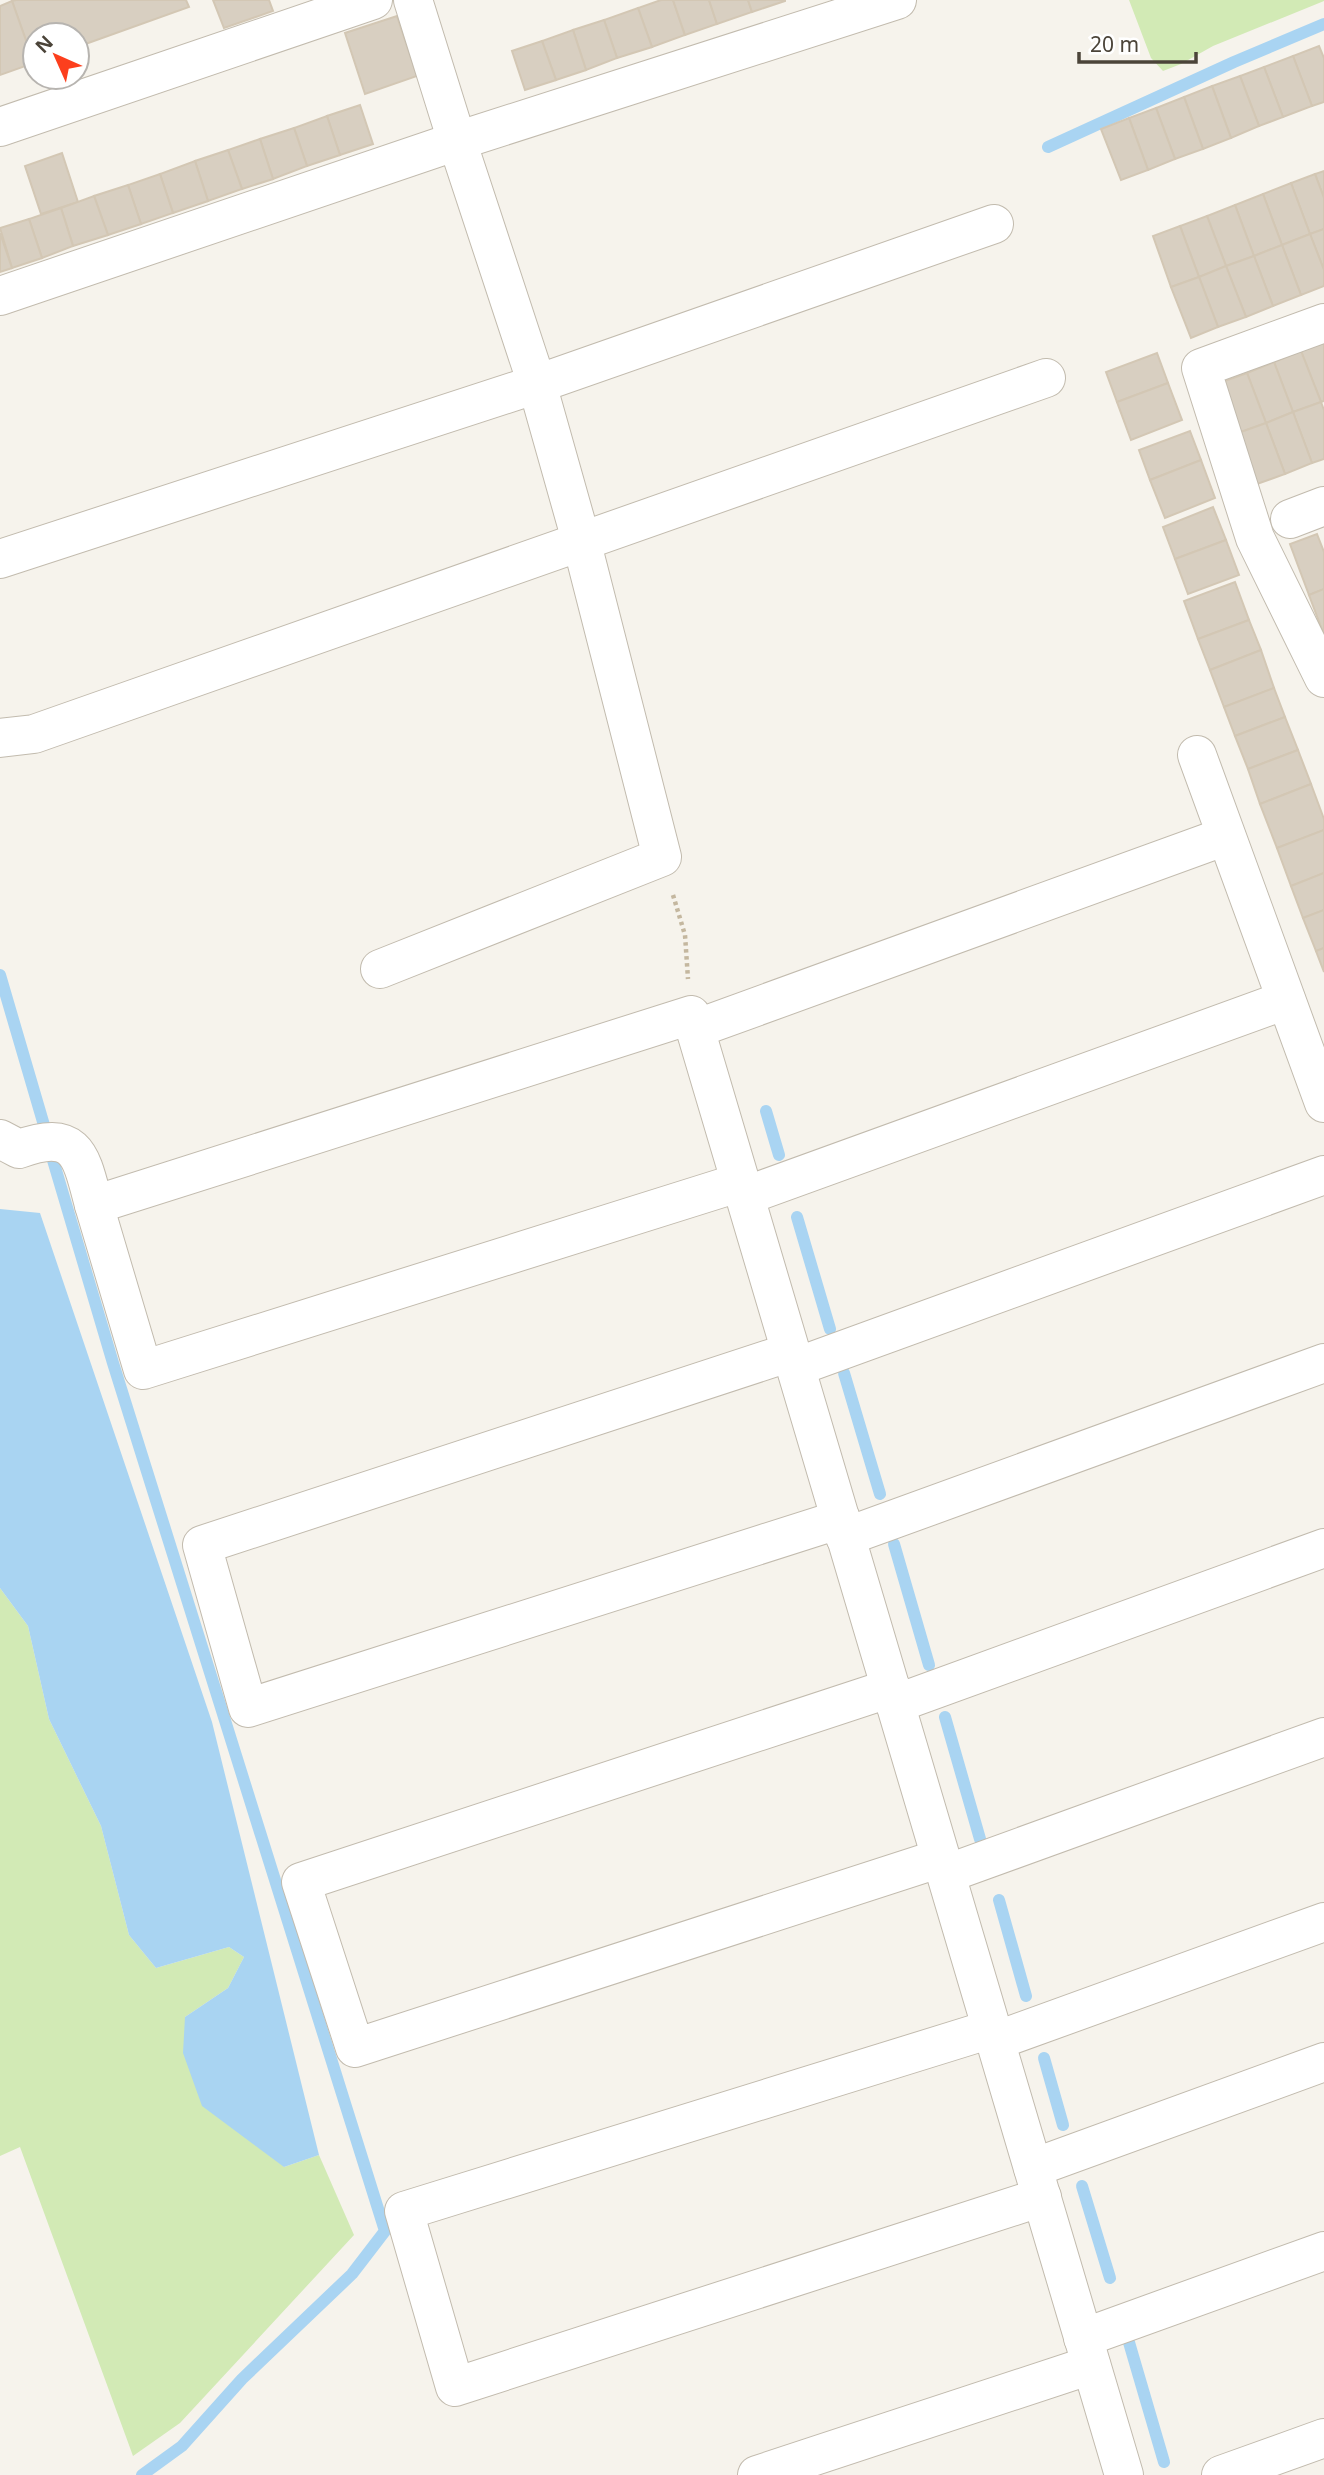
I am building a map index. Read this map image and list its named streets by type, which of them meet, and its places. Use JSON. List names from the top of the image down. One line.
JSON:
{"scale_bar":"20 m","north":"top left"}
